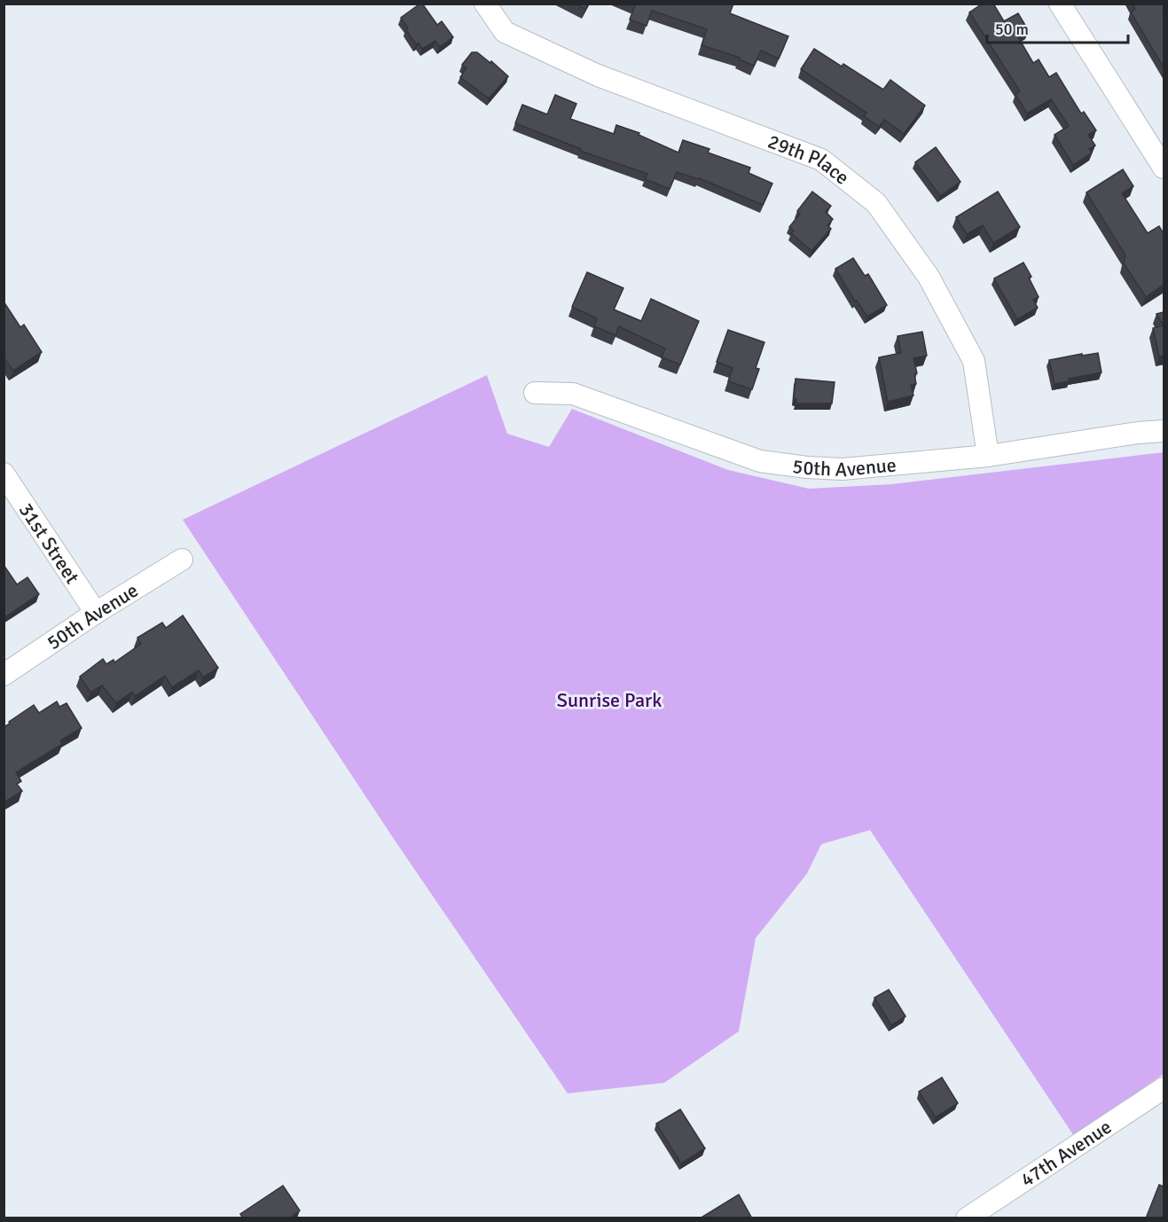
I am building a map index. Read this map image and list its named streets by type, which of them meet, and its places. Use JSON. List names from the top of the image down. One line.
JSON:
{"streets":{"street":["29th Place","50th Avenue","31st Street","47th Avenue"]},"crossings":[["29th Place","50th Avenue"],["50th Avenue","31st Street"]],"parks":["Sunrise Park"],"scale_bar":"50 m"}
